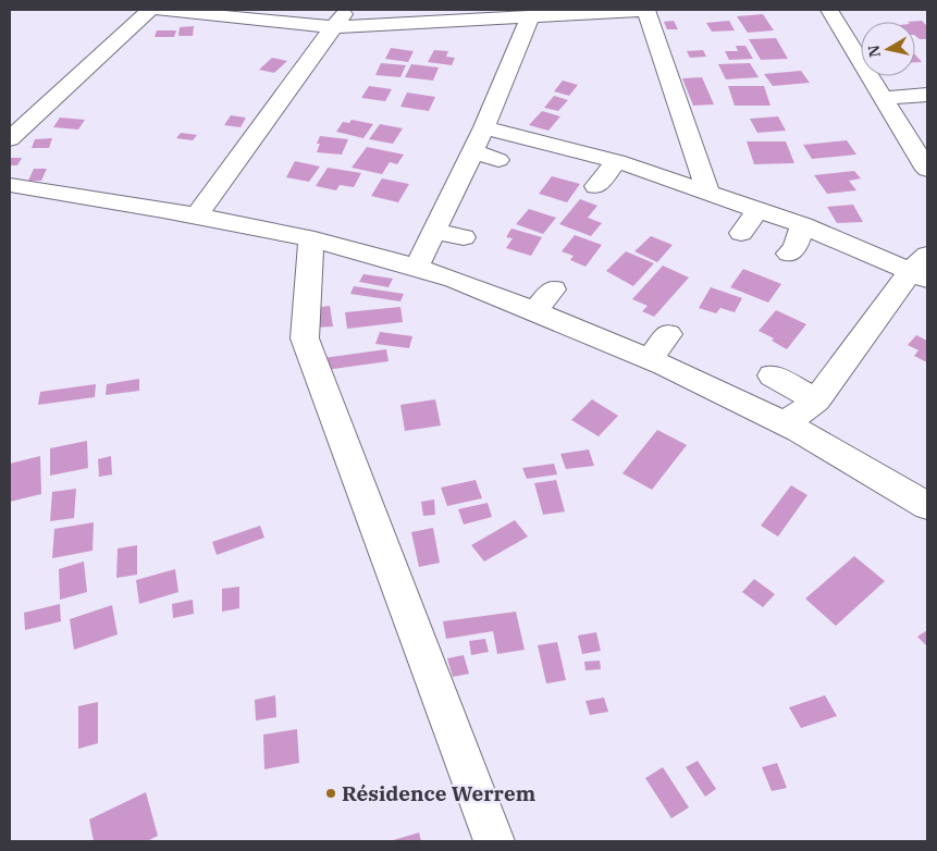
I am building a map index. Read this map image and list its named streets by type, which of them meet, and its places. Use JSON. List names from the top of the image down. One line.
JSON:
{"places":["Résidence Werrem"],"north":"left"}
